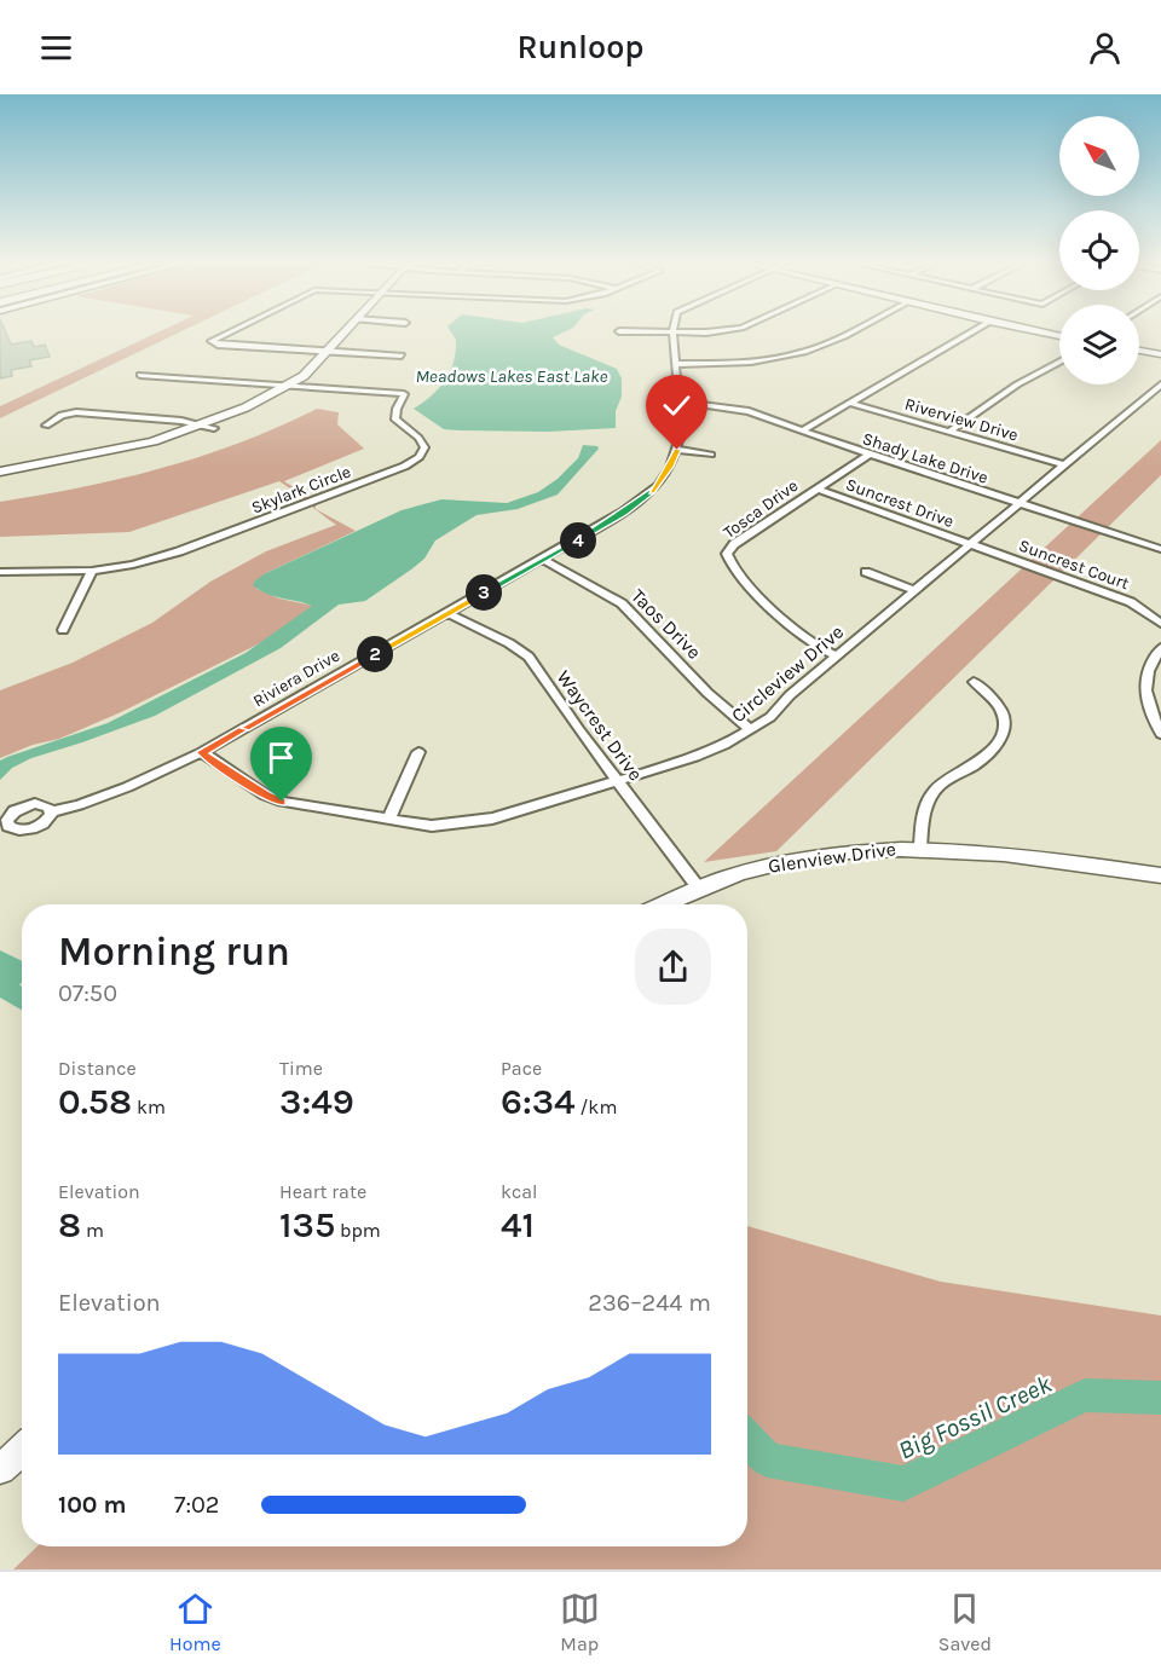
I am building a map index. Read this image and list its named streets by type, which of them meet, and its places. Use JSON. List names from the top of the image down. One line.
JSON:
{"streets":{"street":["Riverview Drive","Shady Lake Drive","Skylark Circle","Suncrest Drive","Tosca Drive","Suncrest Court","Taos Drive","Circleview Drive","Riviera Drive","Waycrest Drive","Glenview Drive"]},"crossings":[["Riverview Drive","Circleview Drive"],["Shady Lake Drive","Tosca Drive"],["Shady Lake Drive","Circleview Drive"],["Shady Lake Drive","Riviera Drive"],["Suncrest Drive","Tosca Drive"],["Suncrest Drive","Suncrest Court"],["Suncrest Drive","Circleview Drive"],["Tosca Drive","Circleview Drive"],["Suncrest Court","Circleview Drive"],["Taos Drive","Circleview Drive"],["Taos Drive","Riviera Drive"],["Circleview Drive","Riviera Drive"],["Circleview Drive","Waycrest Drive"],["Riviera Drive","Waycrest Drive"],["Waycrest Drive","Glenview Drive"]],"water":["Meadows Lakes East Lake","Big Fossil Creek"],"north":"top left","page":{"header":"Runloop","pins":["4","3","2"],"heading":["Morning run","07:50"],"stats":[["Distance","0.58 km"],["Time","3:49"],["Pace","6:34 /km"],["Elevation","8 m"],["Heart rate","135 bpm"],["kcal","41"]],"chart":["Elevation","236–244 m"],"list":[{"name":"100 m","note":"7:02"}],"tabs":["Home","Map","Saved"]}}
